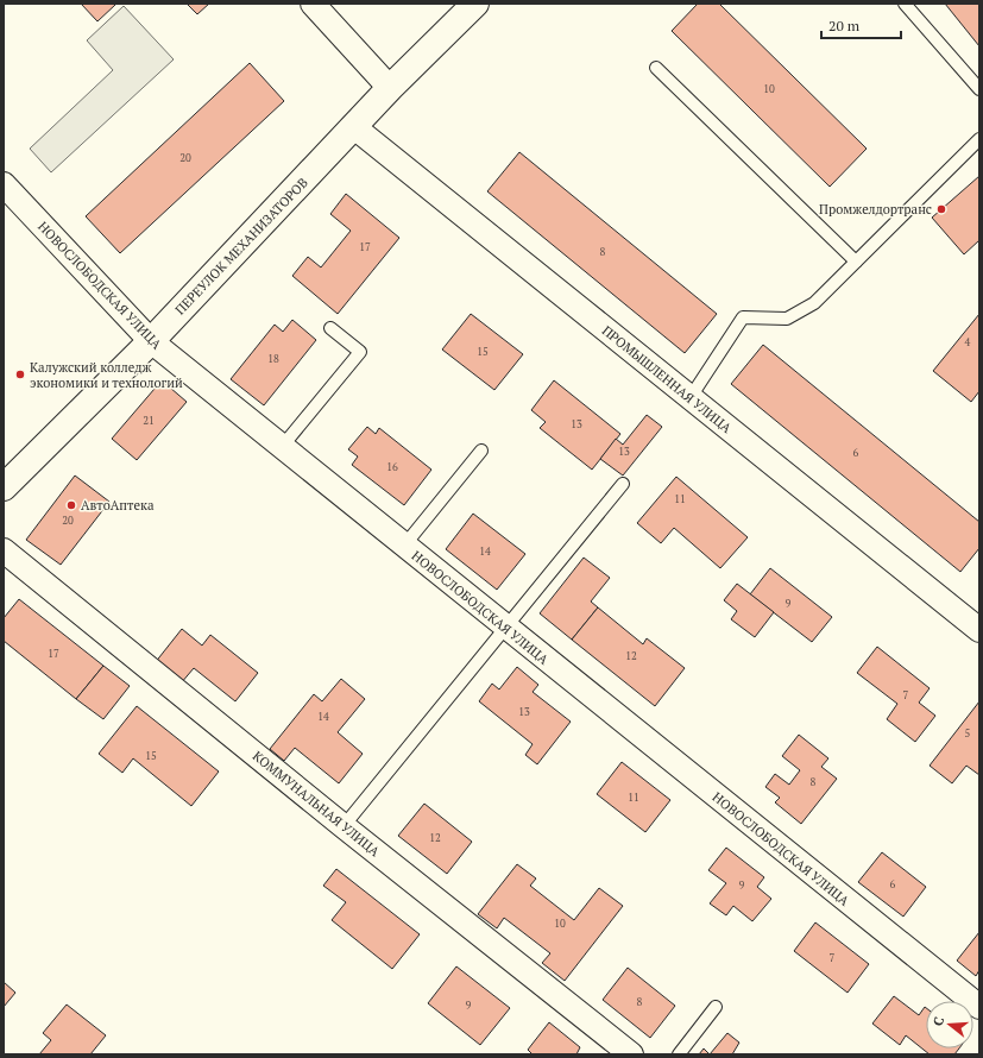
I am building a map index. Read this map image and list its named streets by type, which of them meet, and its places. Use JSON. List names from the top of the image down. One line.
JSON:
{"streets":{"street":["ПЕРЕУЛОК МЕХАНИЗАТОРОВ","НОВОСЛОБОДСКАЯ УЛИЦА","ПРОМЫШЛЕННАЯ УЛИЦА","КОММУНАЛЬНАЯ УЛИЦА"]},"crossings":[["ПЕРЕУЛОК МЕХАНИЗАТОРОВ","НОВОСЛОБОДСКАЯ УЛИЦА"],["ПЕРЕУЛОК МЕХАНИЗАТОРОВ","ПРОМЫШЛЕННАЯ УЛИЦА"]],"places":["Промжелдортранс","Калужский колледж экономики и технологий","АвтоАптека"],"house_numbers":["10","20","17","8","4","15","18","21","13","13","6","16","11","20","14","9","17","12","7","13","14","5","15","8","11","12","6","9","10","7","8","9"],"scale_bar":"20 m","north":"left"}
